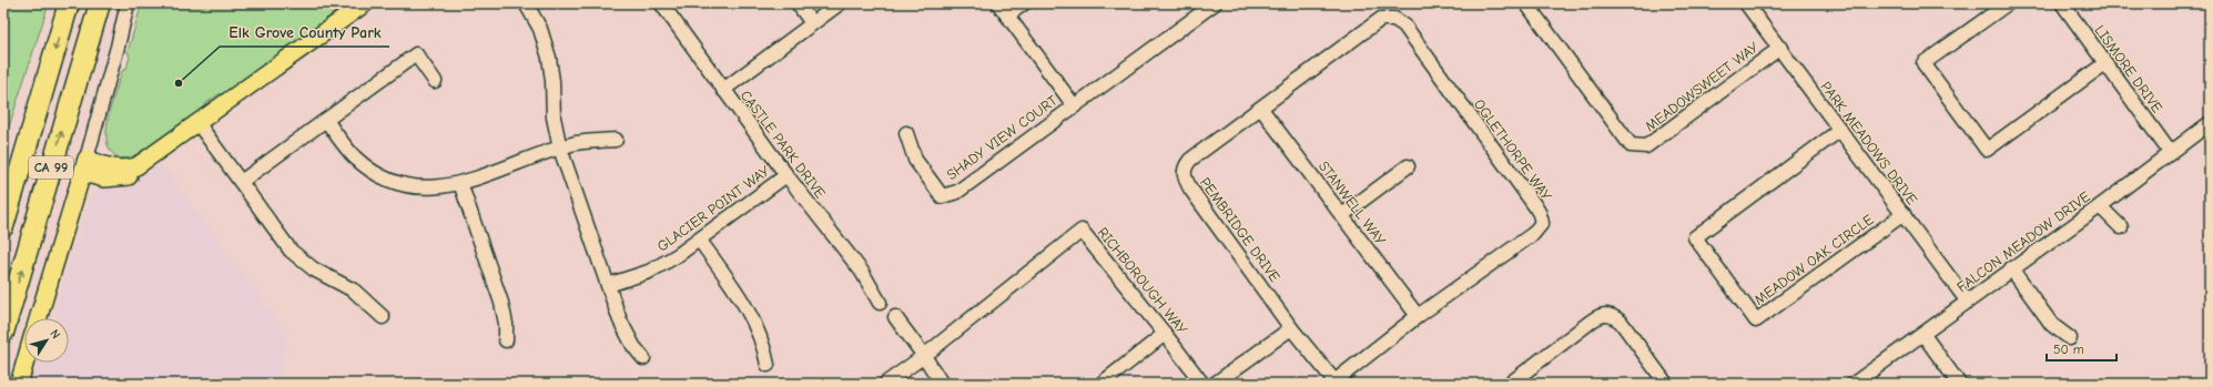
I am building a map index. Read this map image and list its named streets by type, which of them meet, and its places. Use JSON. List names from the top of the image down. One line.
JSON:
{"streets":{"highway":["CA 99"],"street":["LISMORE DRIVE","MEADOWSWEET WAY","SHADY VIEW COURT","PARK MEADOWS DRIVE","CASTLE PARK DRIVE","OGLETHORPE WAY","STANWELL WAY","GLACIER POINT WAY","PEMBRIDGE DRIVE","FALCON MEADOW DRIVE","MEADOW OAK CIRCLE","RICHBOROUGH WAY"]},"crossings":[["LISMORE DRIVE","FALCON MEADOW DRIVE"],["MEADOWSWEET WAY","PARK MEADOWS DRIVE"],["PARK MEADOWS DRIVE","FALCON MEADOW DRIVE"],["PARK MEADOWS DRIVE","MEADOW OAK CIRCLE"],["CASTLE PARK DRIVE","GLACIER POINT WAY"],["OGLETHORPE WAY","STANWELL WAY"],["OGLETHORPE WAY","PEMBRIDGE DRIVE"],["STANWELL WAY","PEMBRIDGE DRIVE"]],"places":["Elk Grove County Park"],"scale_bar":"50 m","north":"top right"}
